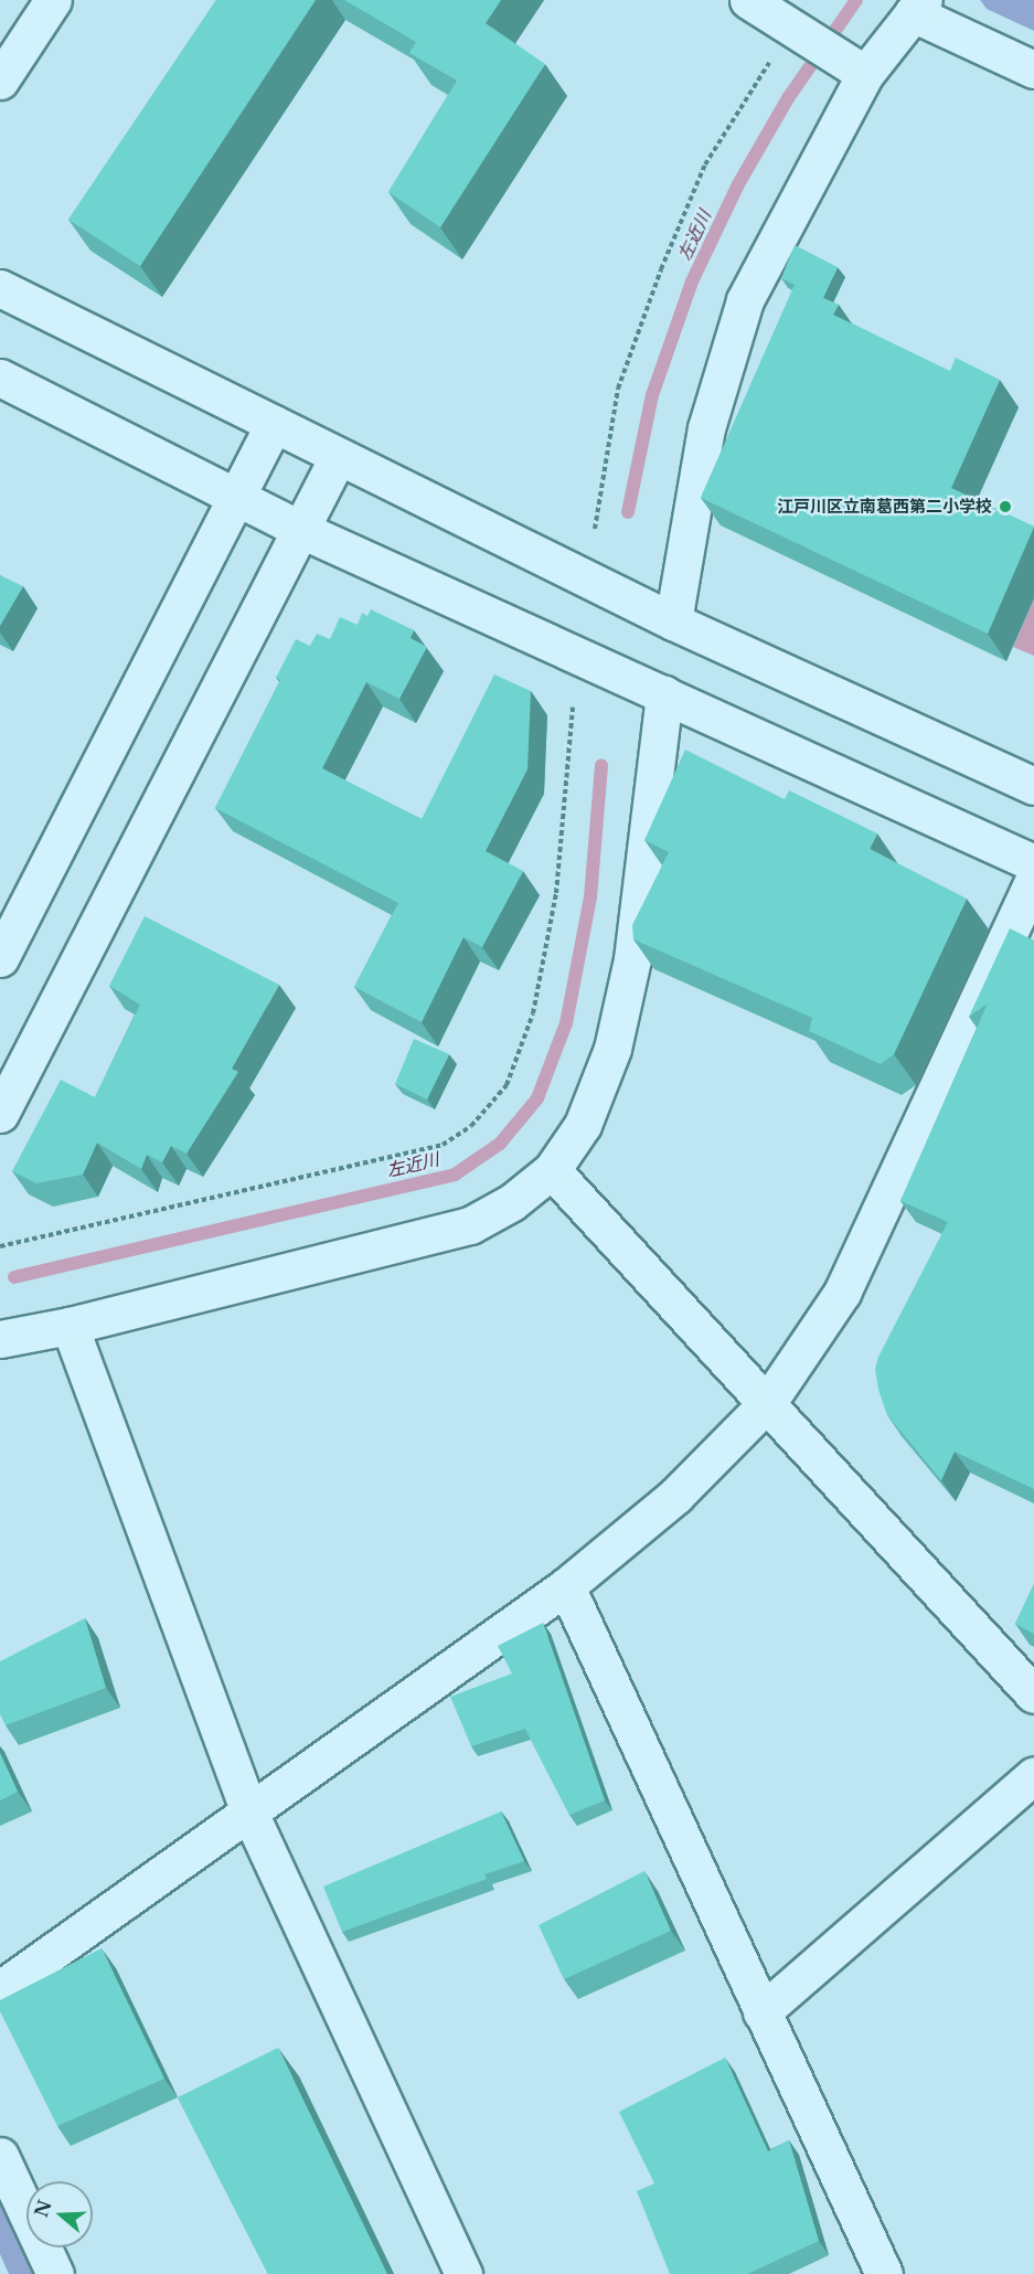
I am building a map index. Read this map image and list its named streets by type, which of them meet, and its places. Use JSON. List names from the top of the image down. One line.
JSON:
{"water":["左近川"],"places":["江戸川区立南葛西第二小学校"],"north":"left"}
